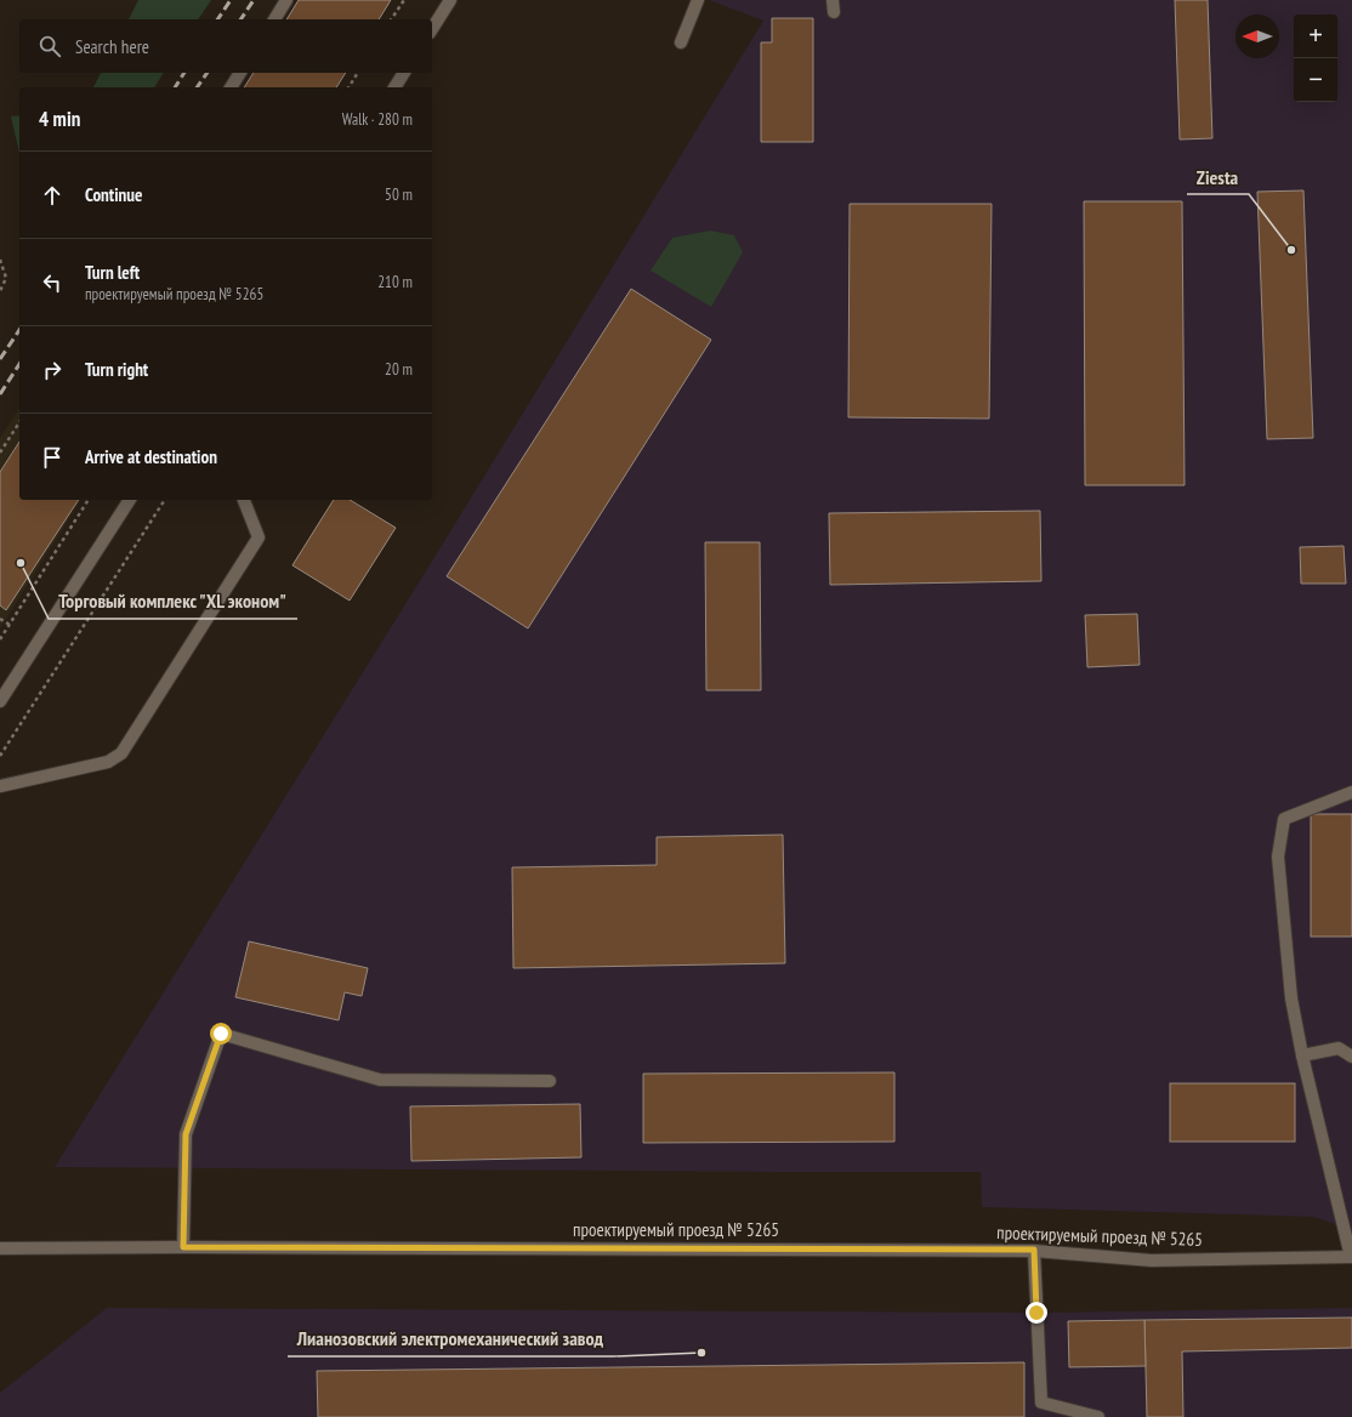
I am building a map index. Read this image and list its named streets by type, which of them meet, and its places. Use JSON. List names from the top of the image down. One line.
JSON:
{"streets":{"street":["проектируемый проезд № 5265"]},"places":["Ziesta","Торговый комплекс \"XL эконом\"","Лианозовский электромеханический завод"],"north":"left","page":{"map_buttons":["+","−"],"search":"Search here","heading":["4 min","Walk · 280 m"],"list":[["Continue","50 m"],["Turn left","проектируемый проезд № 5265","210 m"],["Turn right","20 m"],"Arrive at destination"]}}
